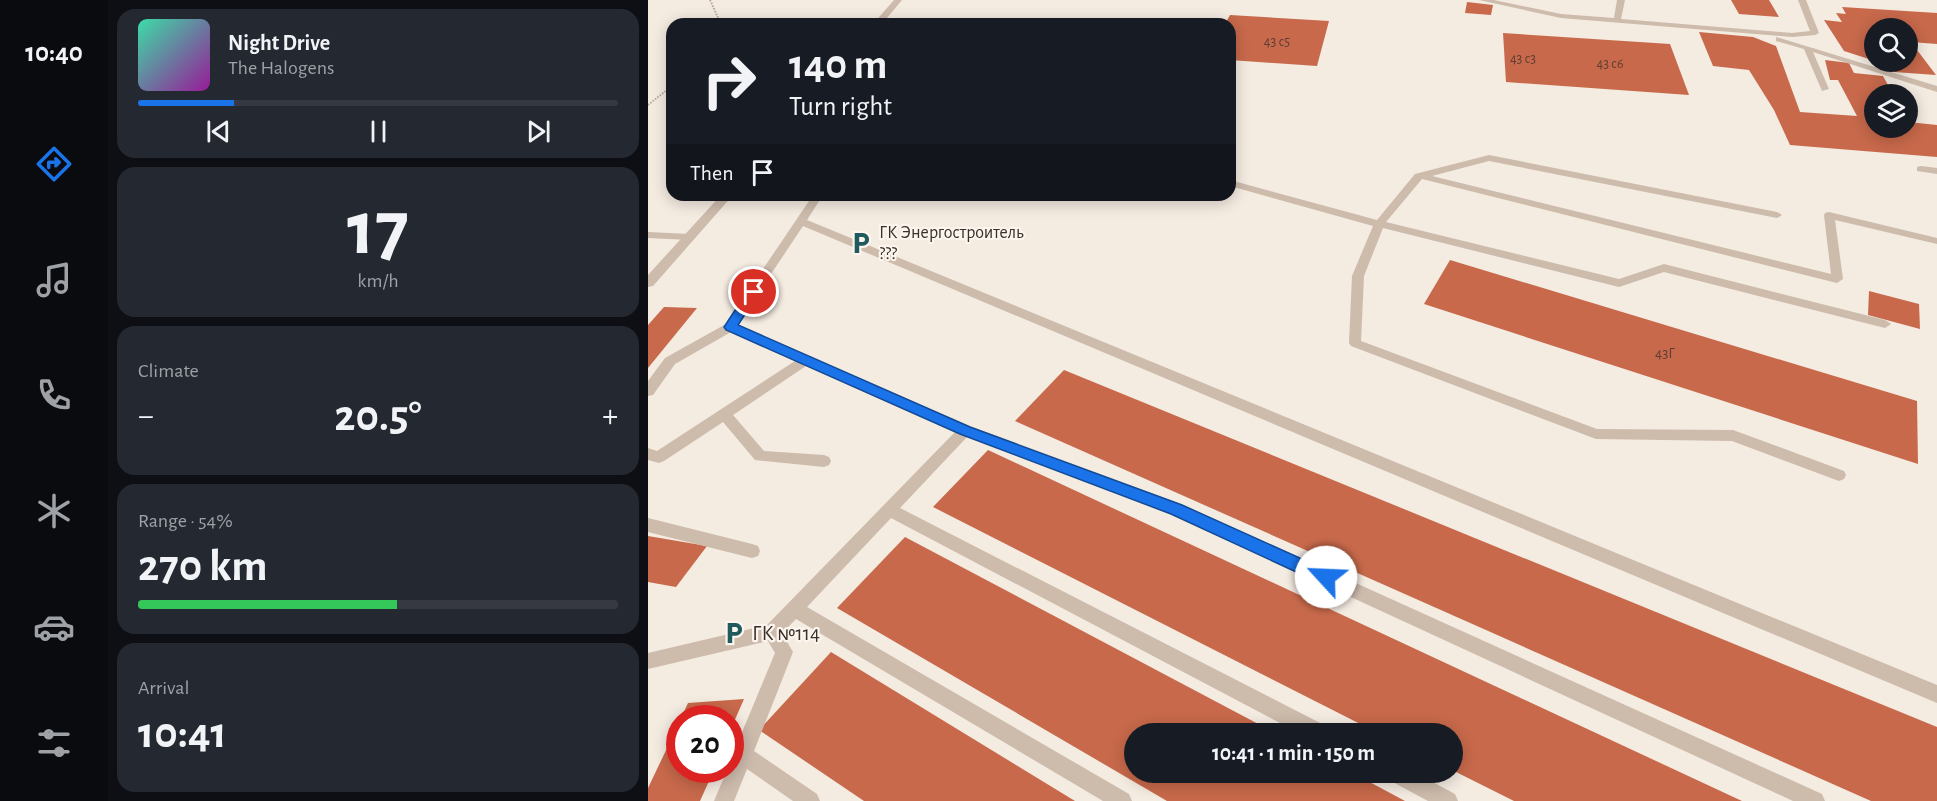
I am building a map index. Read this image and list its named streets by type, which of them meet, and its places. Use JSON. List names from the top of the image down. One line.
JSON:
{"places":{"parking":["ГК Энергостроитель ???","ГК №114"]},"house_numbers":["43 с5","43 с3","43 с6","43Г"],"page":{"tabs":"10:40","turn":["140 m","Turn right"],"song":["Night Drive","The Halogens"],"then":"Then","tile":[["17","km/h"],"Climate",["Range · 54%","270 km"],["Arrival","10:41"]],"heat":["−","20.5°","+"],"limit":"20","trip":"10:41 · 1 min · 150 m"}}
